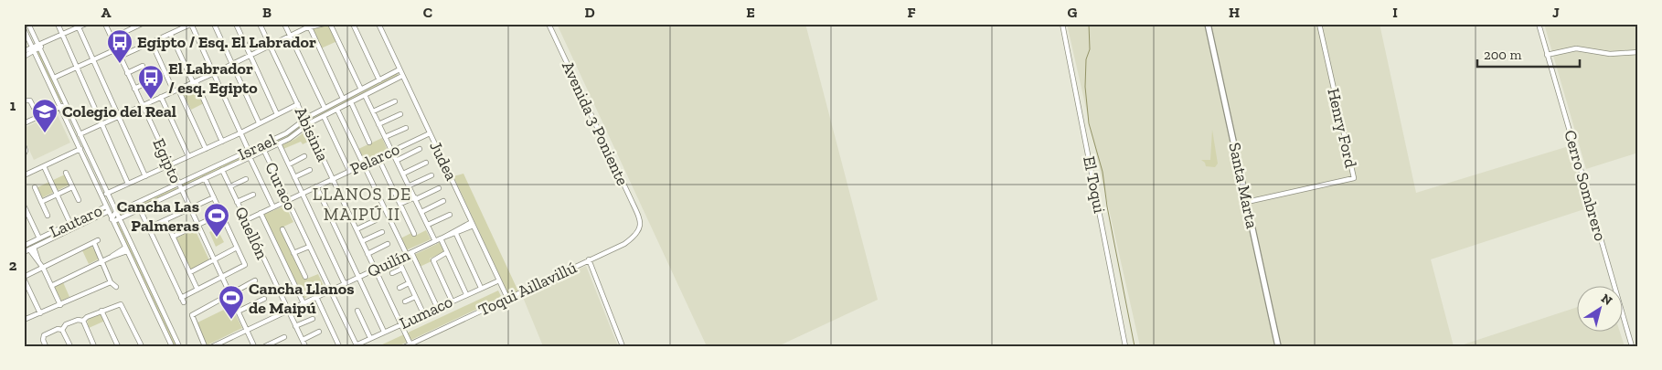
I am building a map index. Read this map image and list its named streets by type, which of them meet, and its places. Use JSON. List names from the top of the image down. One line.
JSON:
{"streets":{"main road":["Santa Marta"],"street":["Avenida 3 Poniente","Henry Ford","Abisinia","Israel","Pelarco","Egipto","Judea","El Toqui","Cerro Sombrero","Curaco","Lautaro","Quellón","Quilín","Toqui Aillavillú","Lumaco"]},"crossings":[["Avenida 3 Poniente","Toqui Aillavillú"],["Henry Ford","Santa Marta"],["Abisinia","Israel"],["Abisinia","Pelarco"],["Abisinia","Quilín"],["Abisinia","Toqui Aillavillú"],["Abisinia","Lumaco"],["Israel","Egipto"],["Israel","Judea"],["Israel","Curaco"],["Israel","Quellón"],["Pelarco","Judea"],["Pelarco","Curaco"],["Pelarco","Quellón"],["Egipto","Quilín"],["Judea","Quilín"],["Judea","Toqui Aillavillú"],["Judea","Lumaco"],["Curaco","Quilín"],["Curaco","Lumaco"],["Quellón","Quilín"]],"districts":["LLANOS DE MAIPÚ II"],"places":{"bus stop":["Egipto / Esq. El Labrador","El Labrador / esq. Egipto"],"school or university":["Colegio del Real"],"sports":["Cancha Las Palmeras","Cancha Llanos de Maipú"]},"scale_bar":"200 m","north":"top right","grid":{"columns":["A","B","C","D","E","F","G","H","I","J"],"rows":["1","2"]}}
